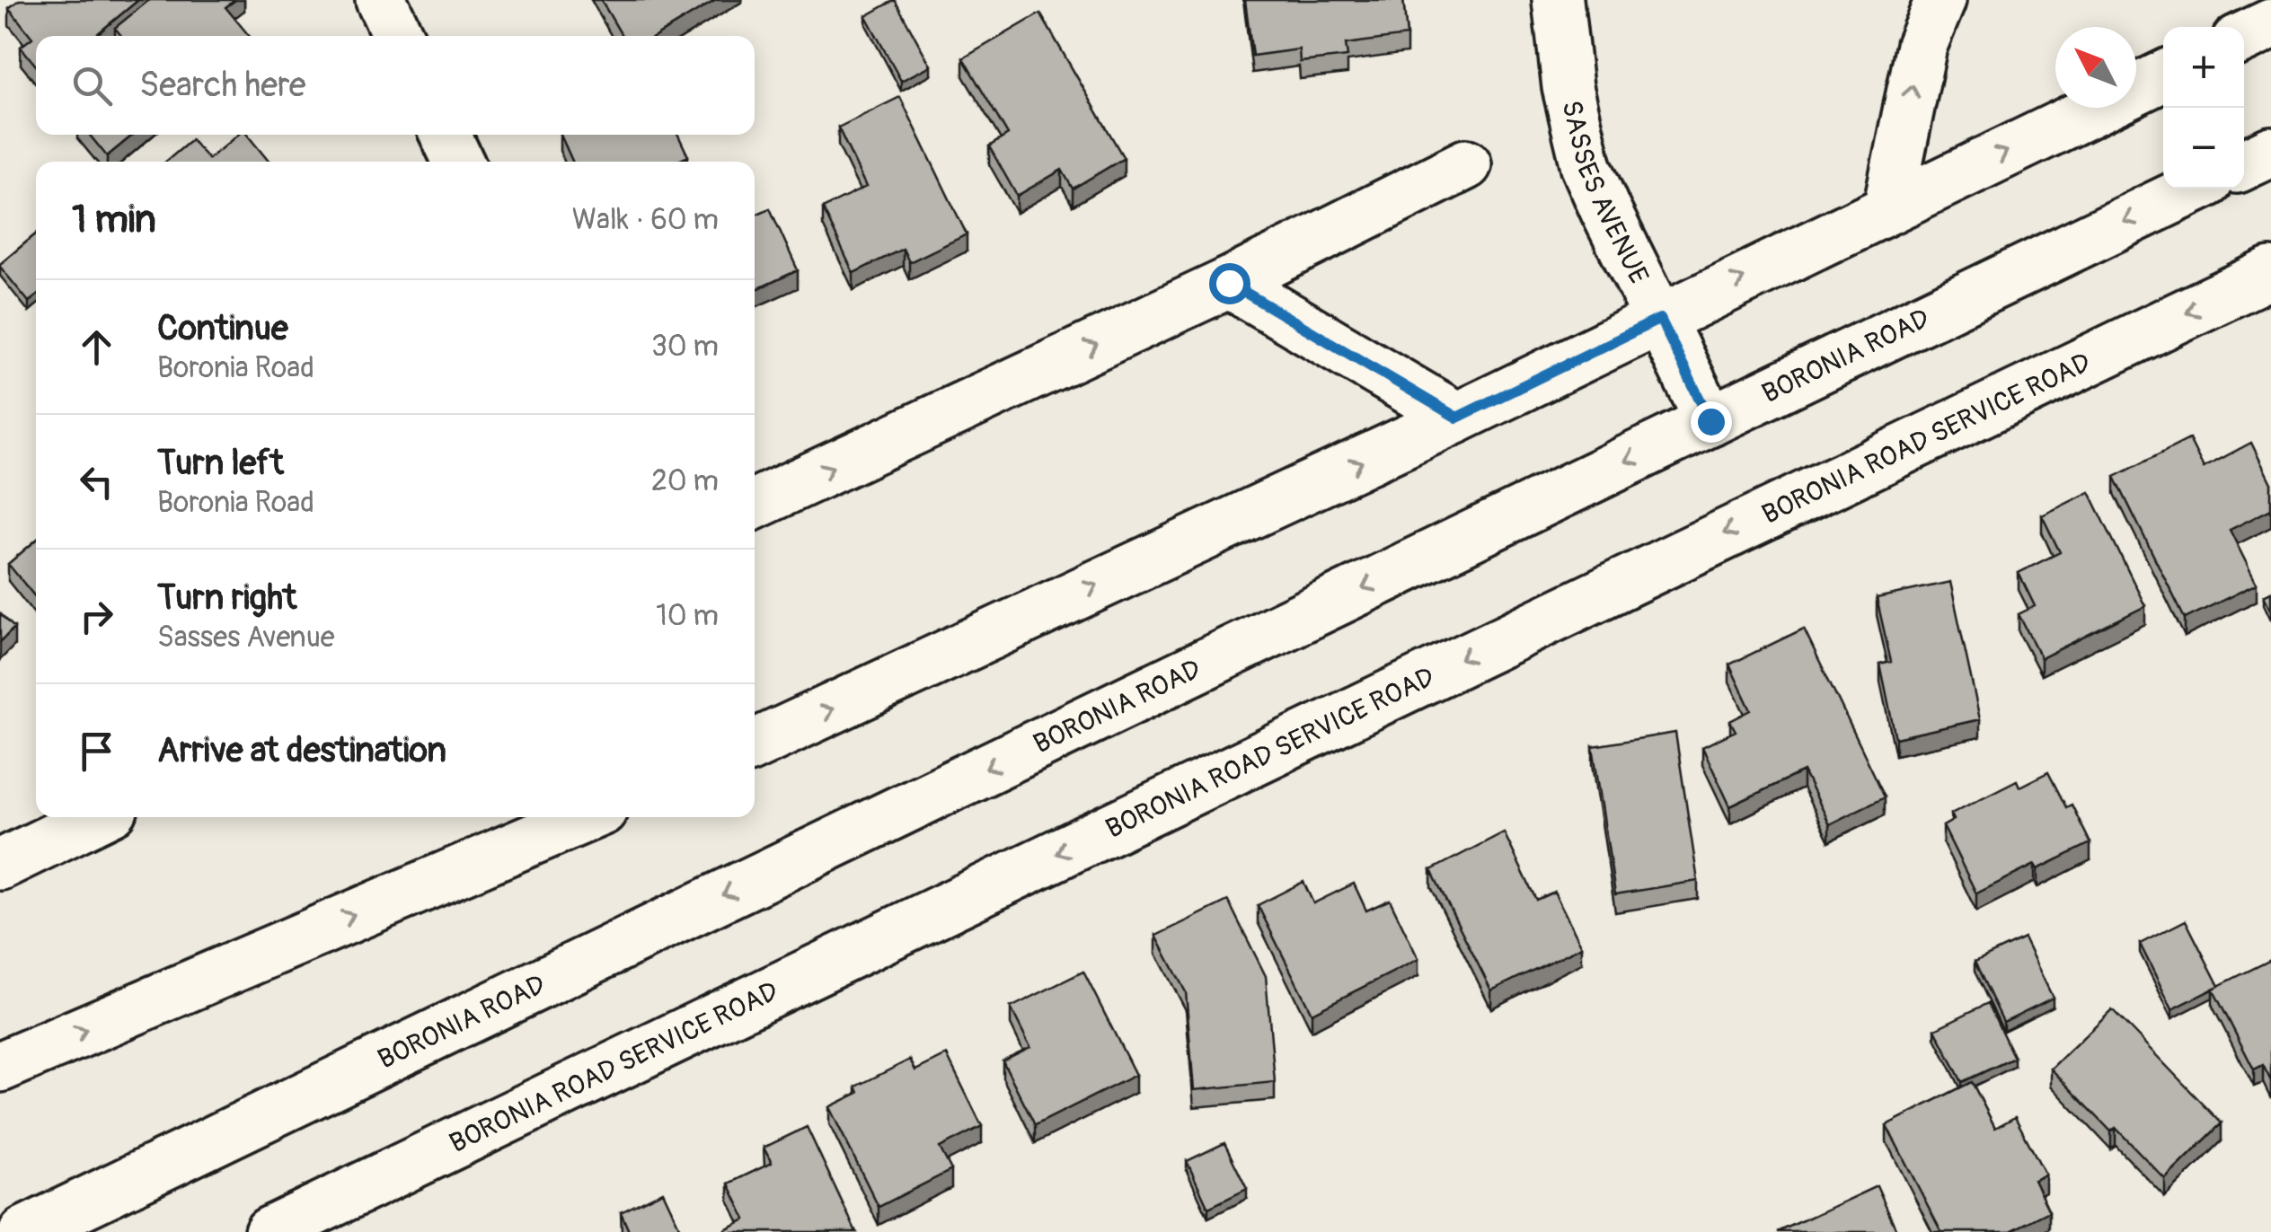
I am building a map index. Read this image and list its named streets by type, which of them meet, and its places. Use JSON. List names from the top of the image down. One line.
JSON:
{"streets":{"main road":["SASSES AVENUE","BORONIA ROAD","BORONIA ROAD SERVICE ROAD"]},"crossings":[["SASSES AVENUE","BORONIA ROAD"]],"north":"top left","page":{"map_buttons":["+","−"],"search":"Search here","heading":["1 min","Walk · 60 m"],"list":[["Continue","Boronia Road","30 m"],["Turn left","Boronia Road","20 m"],["Turn right","Sasses Avenue","10 m"],"Arrive at destination"]}}
